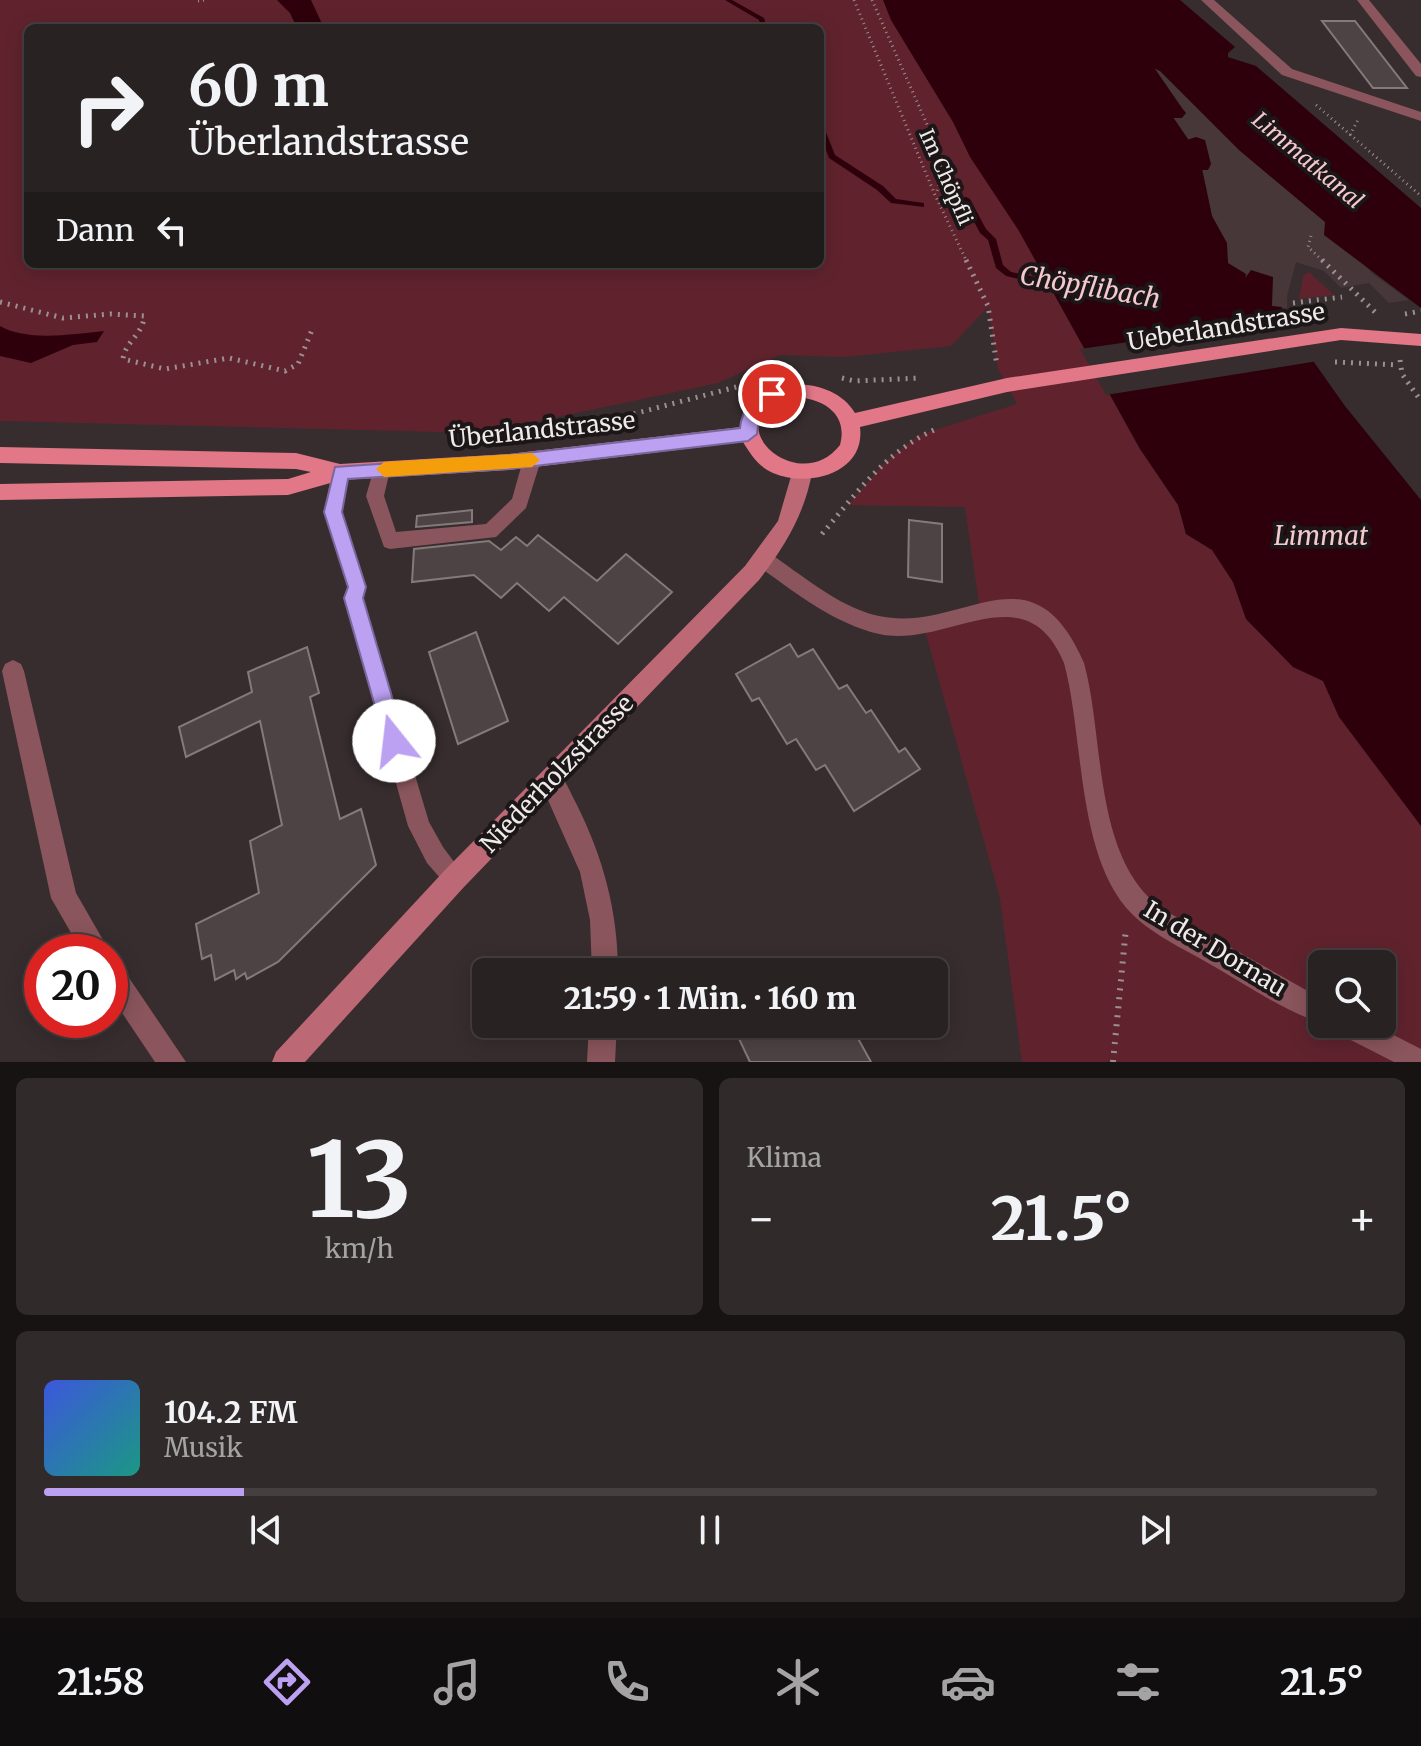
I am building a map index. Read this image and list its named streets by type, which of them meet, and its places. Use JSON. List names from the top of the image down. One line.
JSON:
{"streets":{"main road":["Ueberlandstrasse","Überlandstrasse","Niederholzstrasse"],"lane":["In der Dornau"],"path":["Im Chöpfli"]},"crossings":[["Ueberlandstrasse","Überlandstrasse"],["Ueberlandstrasse","Niederholzstrasse"],["Überlandstrasse","Niederholzstrasse"],["Niederholzstrasse","In der Dornau"]],"water":["Limmatkanal","Chöpflibach","Limmat"],"page":{"turn":["60 m","Überlandstrasse"],"then":"Dann","limit":"20","trip":"21:59 · 1 Min. · 160 m","tile":[["13","km/h"],"Klima"],"heat":["−","21.5°","+"],"song":["104.2 FM","Musik"],"tabs":["21:58","21.5°"]}}
